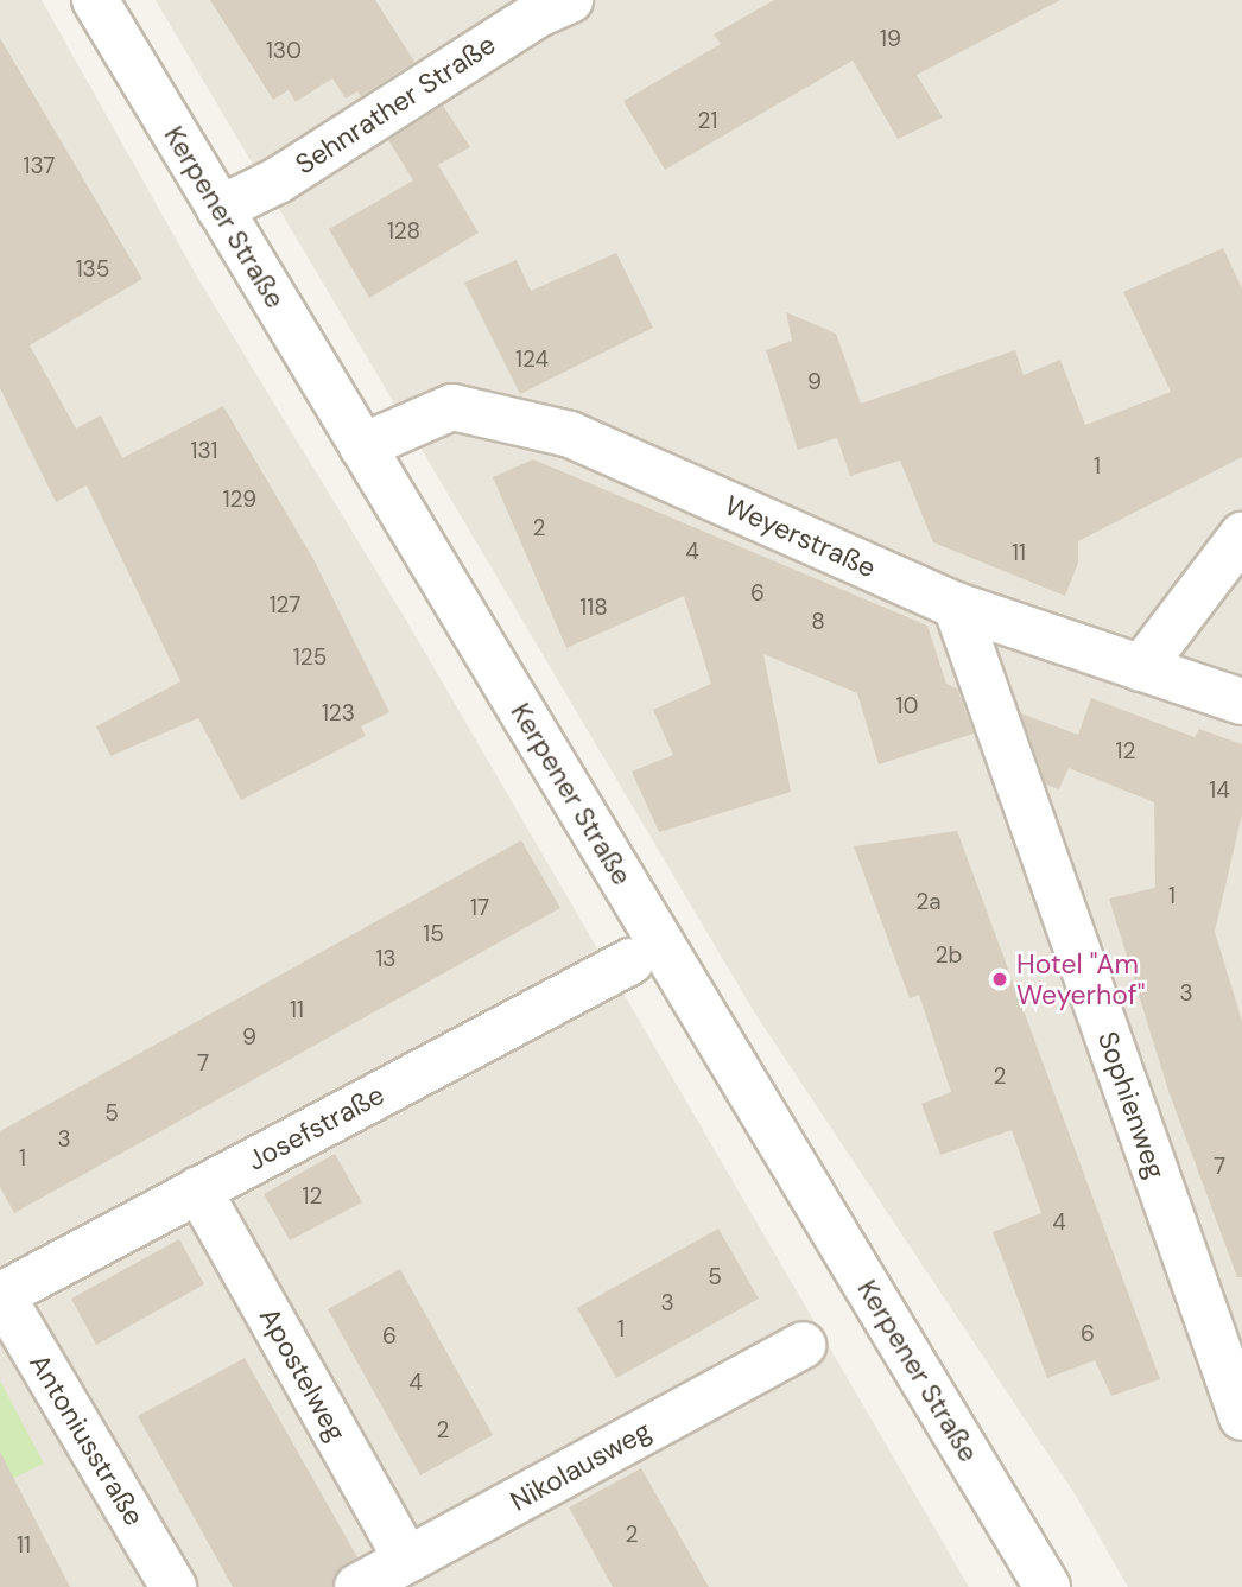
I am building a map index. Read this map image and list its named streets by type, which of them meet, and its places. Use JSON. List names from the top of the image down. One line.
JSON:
{"streets":{"street":["Sehnrather Straße","Kerpener Straße","Weyerstraße","Sophienweg","Josefstraße","Apostelweg","Antoniusstraße","Nikolausweg"]},"crossings":[["Sehnrather Straße","Kerpener Straße"],["Kerpener Straße","Weyerstraße"],["Weyerstraße","Sophienweg"],["Josefstraße","Apostelweg"],["Josefstraße","Antoniusstraße"],["Apostelweg","Nikolausweg"]],"places":["Hotel \"Am Weyerhof\""],"house_numbers":["19","130","21","137","128","135","124","9","131","1","129","2","4","11","6","127","118","8","125","10","123","12","14","1","2a","17","15","2b","13","3","11","9","7","2","5","3","1","7","12","4","5","3","1","6","6","4","2","2","11"]}
